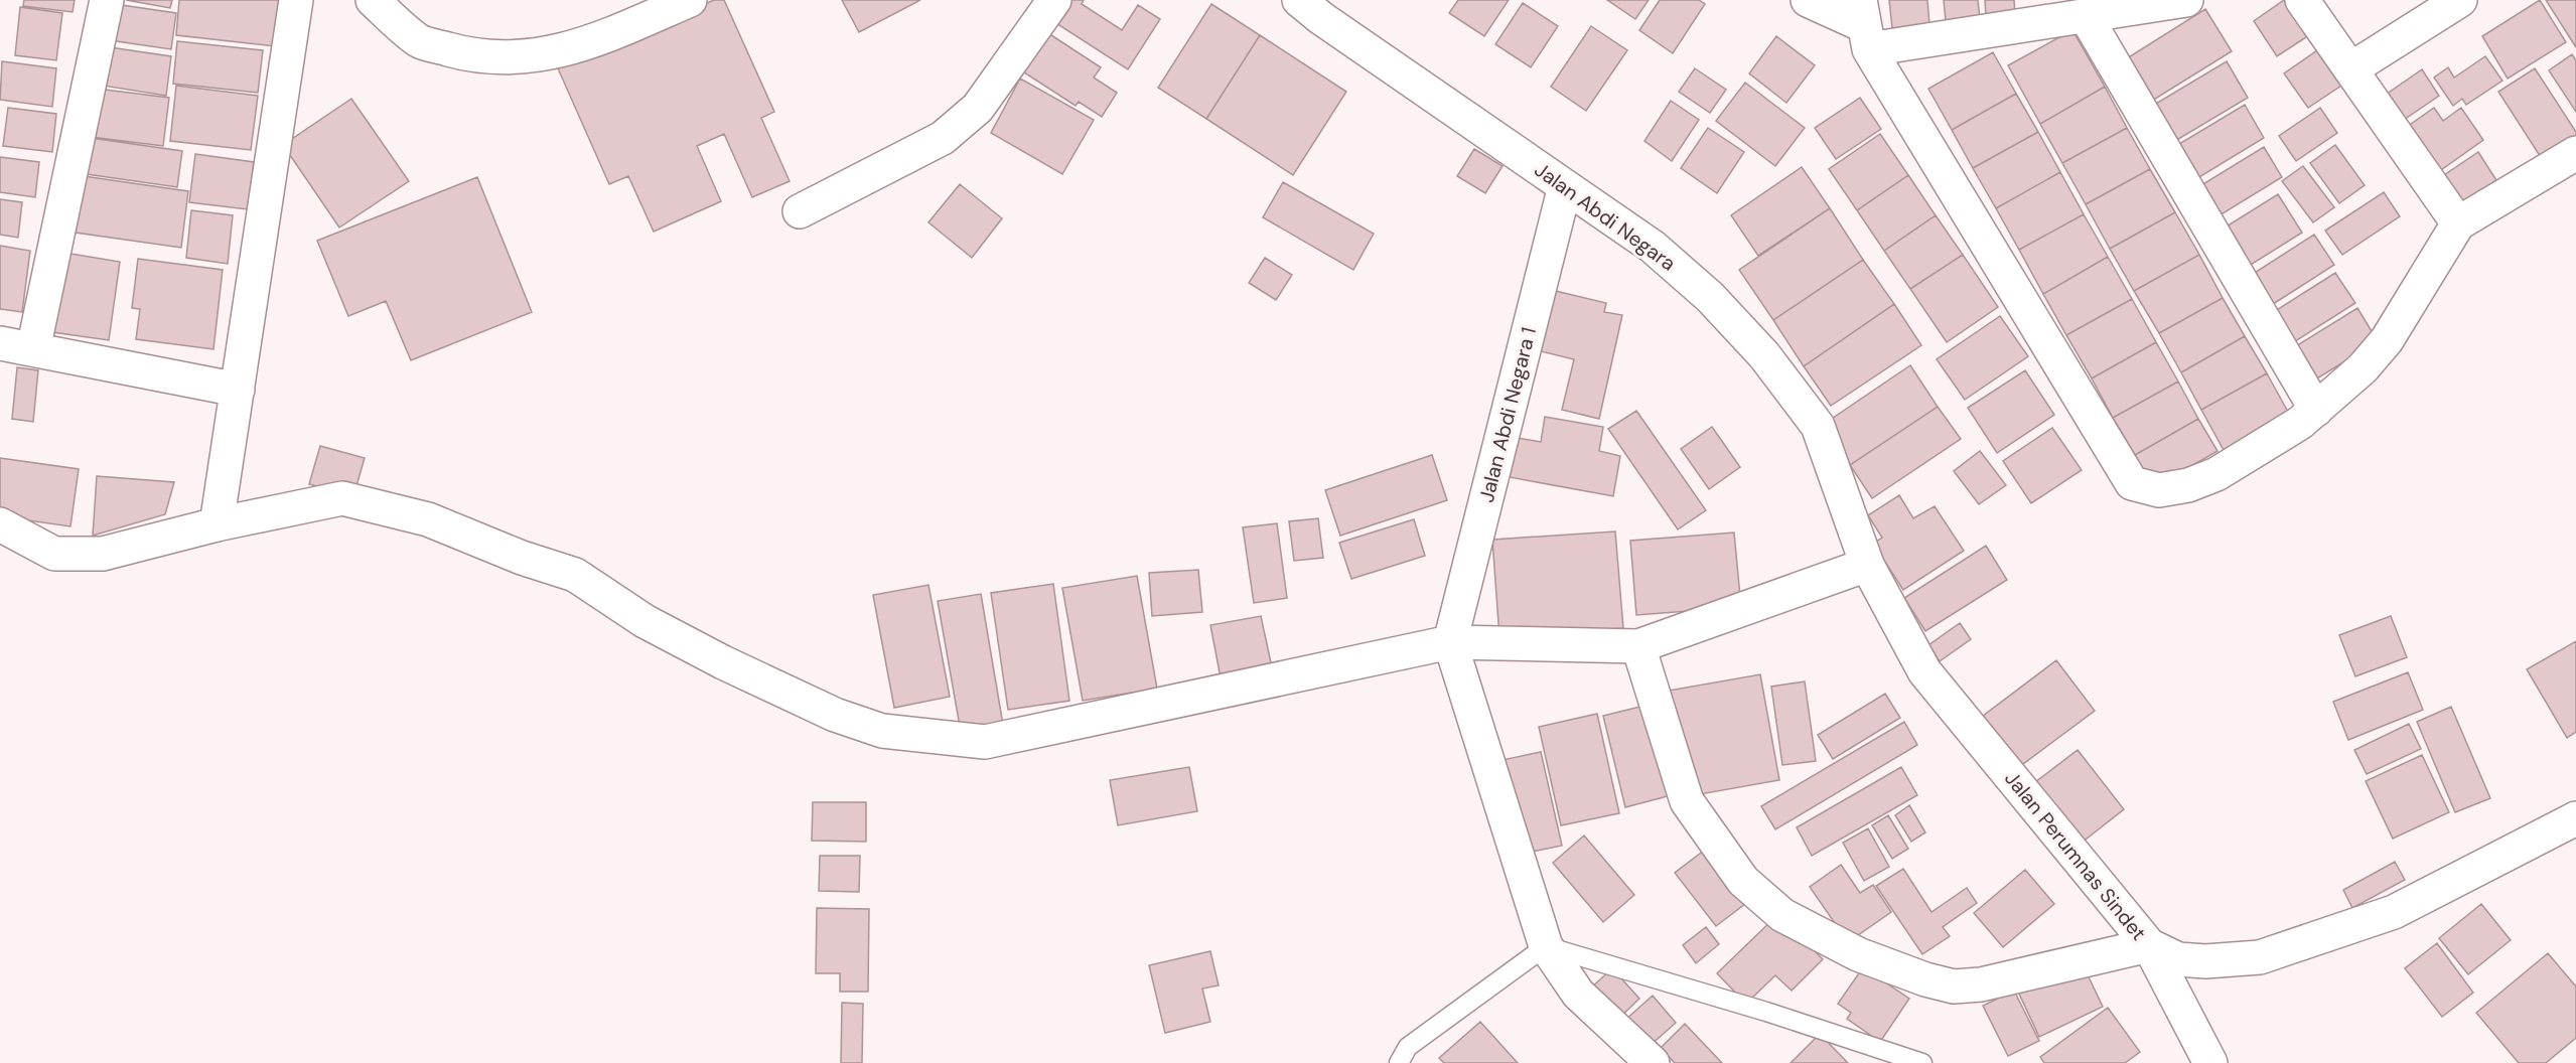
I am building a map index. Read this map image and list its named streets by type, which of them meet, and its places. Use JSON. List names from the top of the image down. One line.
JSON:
{"streets":{"street":["Jalan Abdi Negara","Jalan Abdi Negara 1","Jalan Perumnas Sindet"]},"crossings":[["Jalan Abdi Negara","Jalan Abdi Negara 1"],["Jalan Abdi Negara","Jalan Perumnas Sindet"]]}
